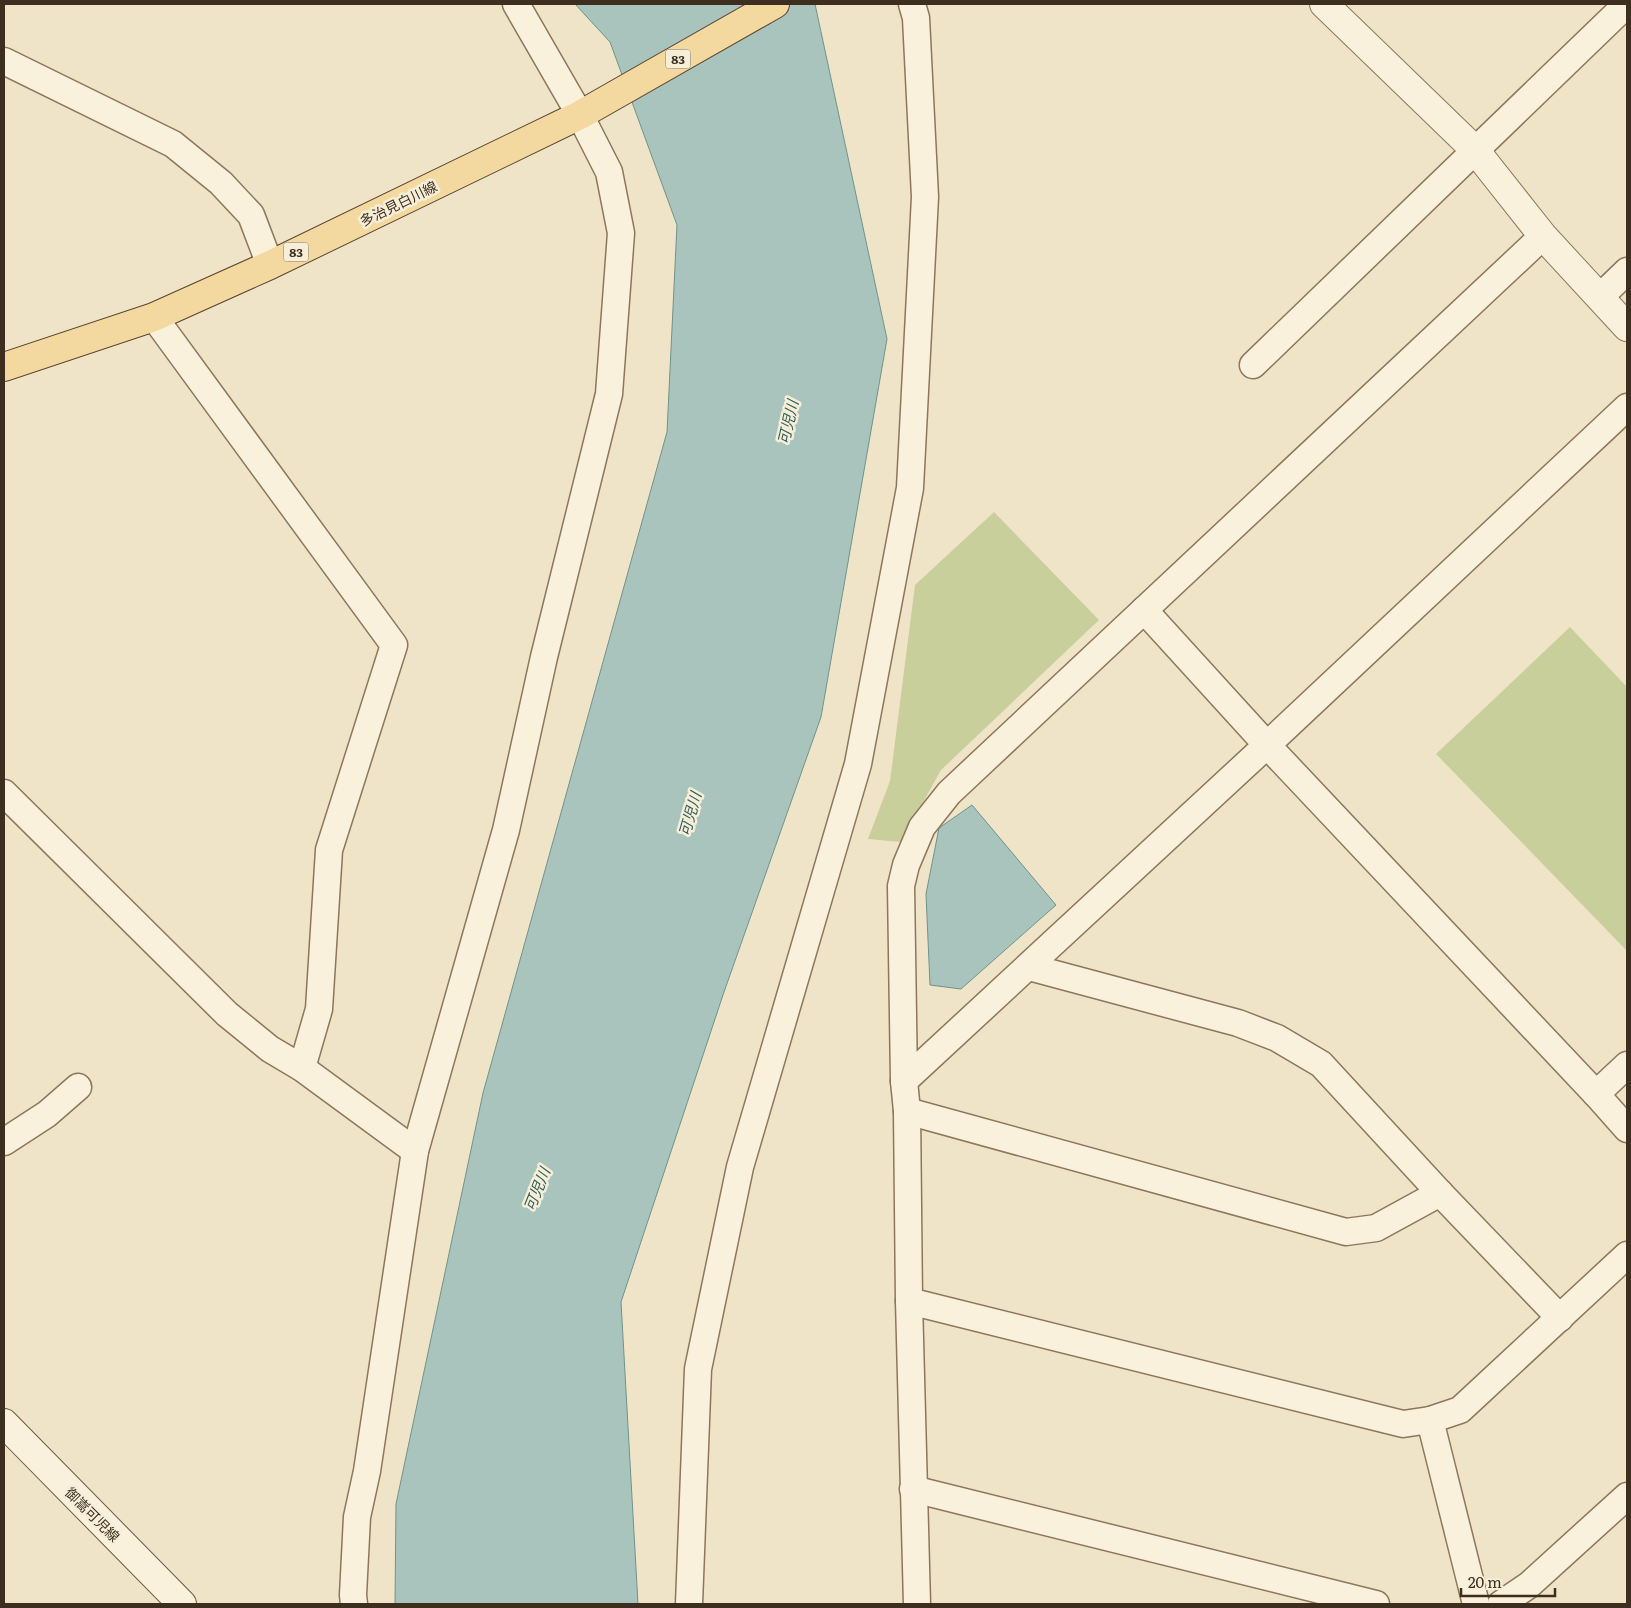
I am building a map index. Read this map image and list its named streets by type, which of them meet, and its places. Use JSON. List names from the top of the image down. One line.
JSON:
{"streets":{"main road":["83","多治見白川線"],"street":["御嵩可児線"]},"water":["可児川"],"scale_bar":"20 m"}
